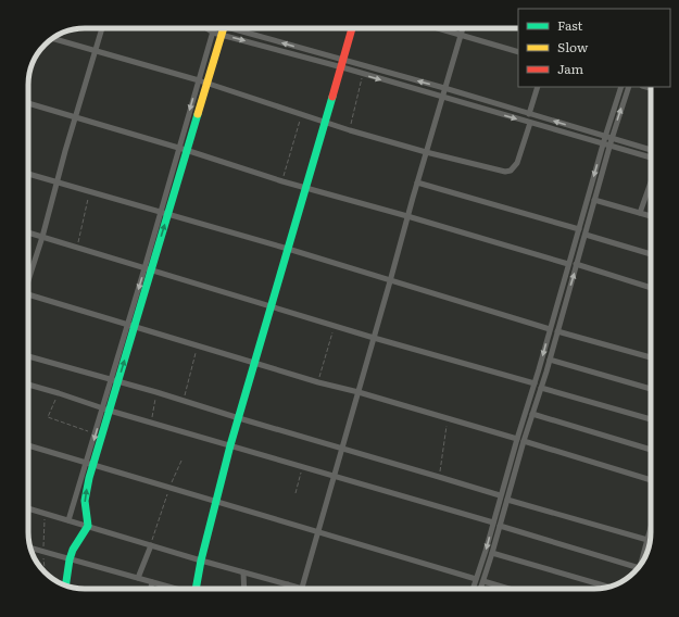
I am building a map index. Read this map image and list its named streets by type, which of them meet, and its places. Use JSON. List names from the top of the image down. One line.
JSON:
{"legend":["Fast","Slow","Jam"]}
